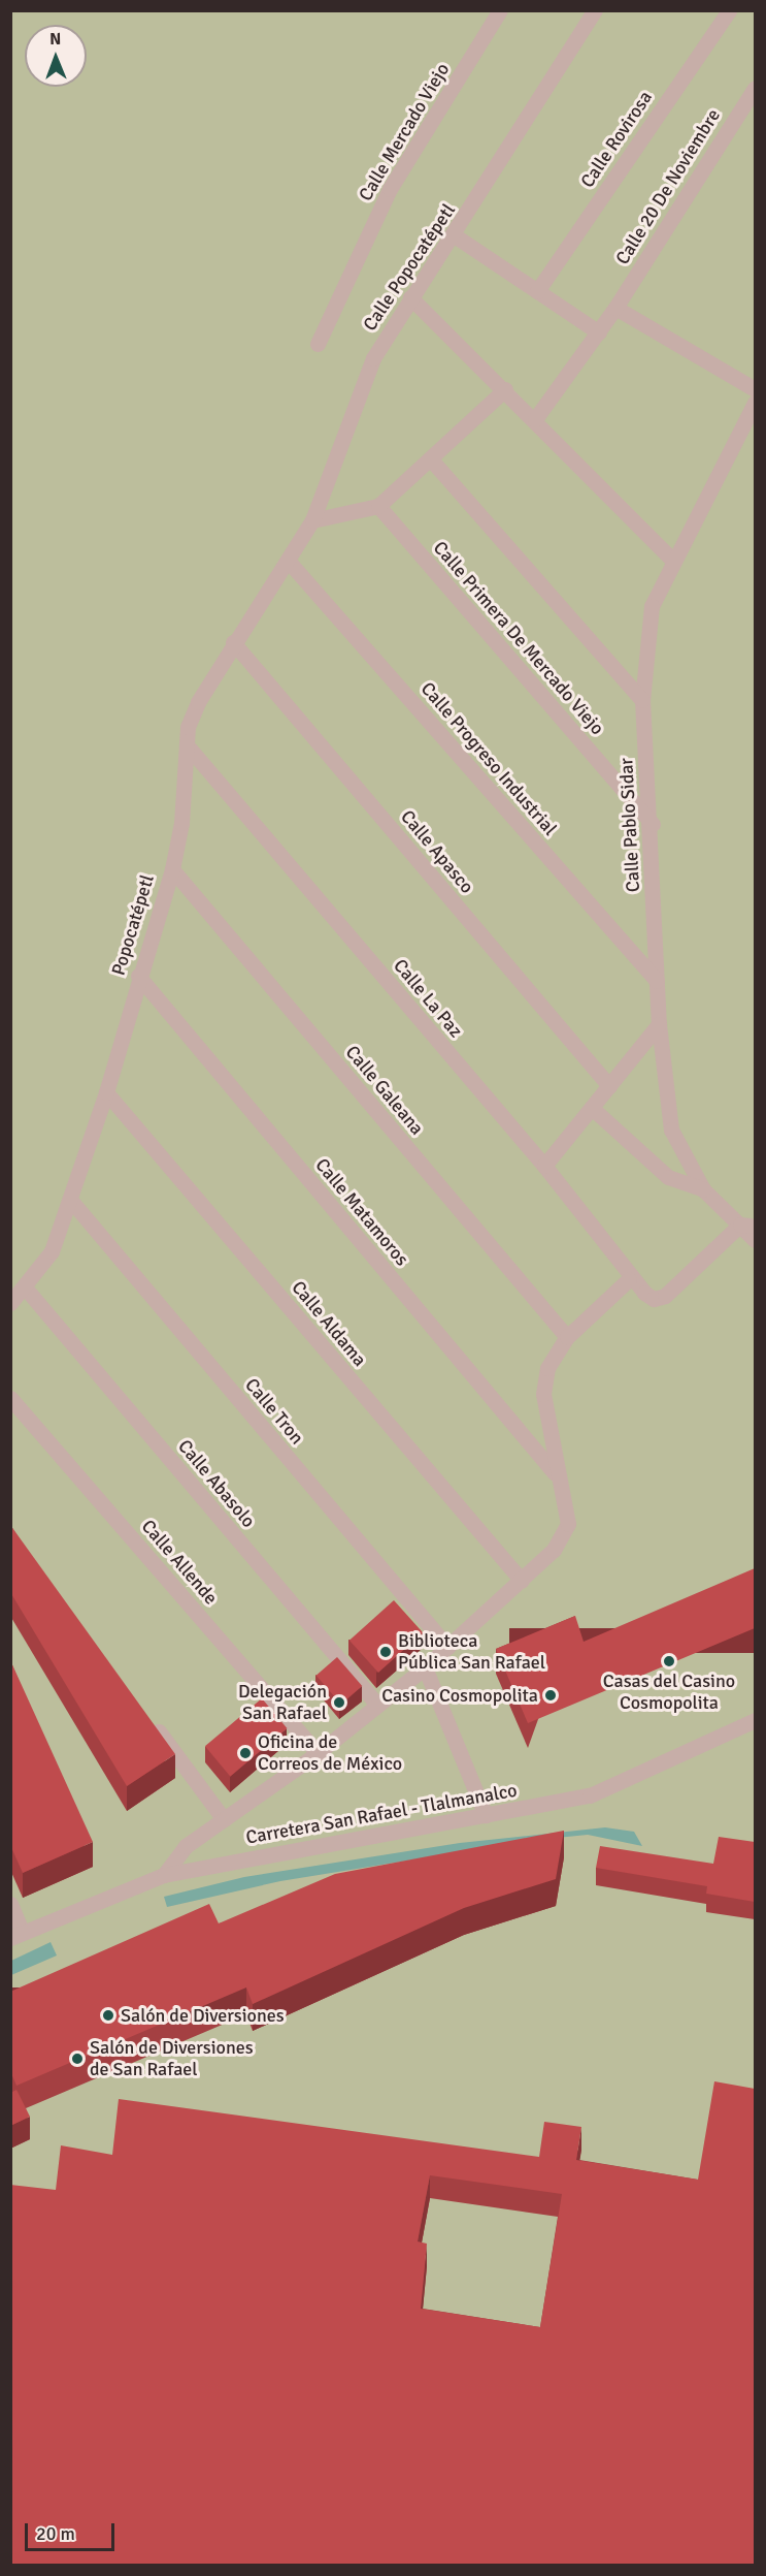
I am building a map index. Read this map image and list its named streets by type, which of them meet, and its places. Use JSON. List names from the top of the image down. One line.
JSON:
{"streets":{"street":["Calle Mercado Viejo","Calle Rovirosa","Calle 20 De Noviembre","Calle Popocatépetl","Calle Primera De Mercado Viejo","Calle Progreso Industrial","Calle Pablo Sidar","Calle Apasco","Popocatépetl","Calle La Paz","Calle Galeana","Calle Matamoros","Calle Aldama","Calle Tron","Calle Abasolo","Calle Allende","Carretera San Rafael - Tlalmanalco"]},"crossings":[["Calle Popocatépetl","Calle Progreso Industrial"],["Calle Popocatépetl","Popocatépetl"],["Calle Primera De Mercado Viejo","Calle Pablo Sidar"],["Calle Progreso Industrial","Calle Pablo Sidar"],["Calle Progreso Industrial","Popocatépetl"],["Calle Pablo Sidar","Calle La Paz"],["Calle Apasco","Popocatépetl"],["Popocatépetl","Calle La Paz"],["Popocatépetl","Calle Galeana"],["Popocatépetl","Calle Matamoros"],["Popocatépetl","Calle Aldama"],["Popocatépetl","Calle Tron"],["Popocatépetl","Calle Abasolo"]],"places":["Biblioteca Pública San Rafael","Casas del Casino Cosmopolita","Casino Cosmopolita","Delegación San Rafael","Oficina de Correos de México","Salón de Diversiones","Salón de Diversiones de San Rafael"],"scale_bar":"20 m","north":"top"}
